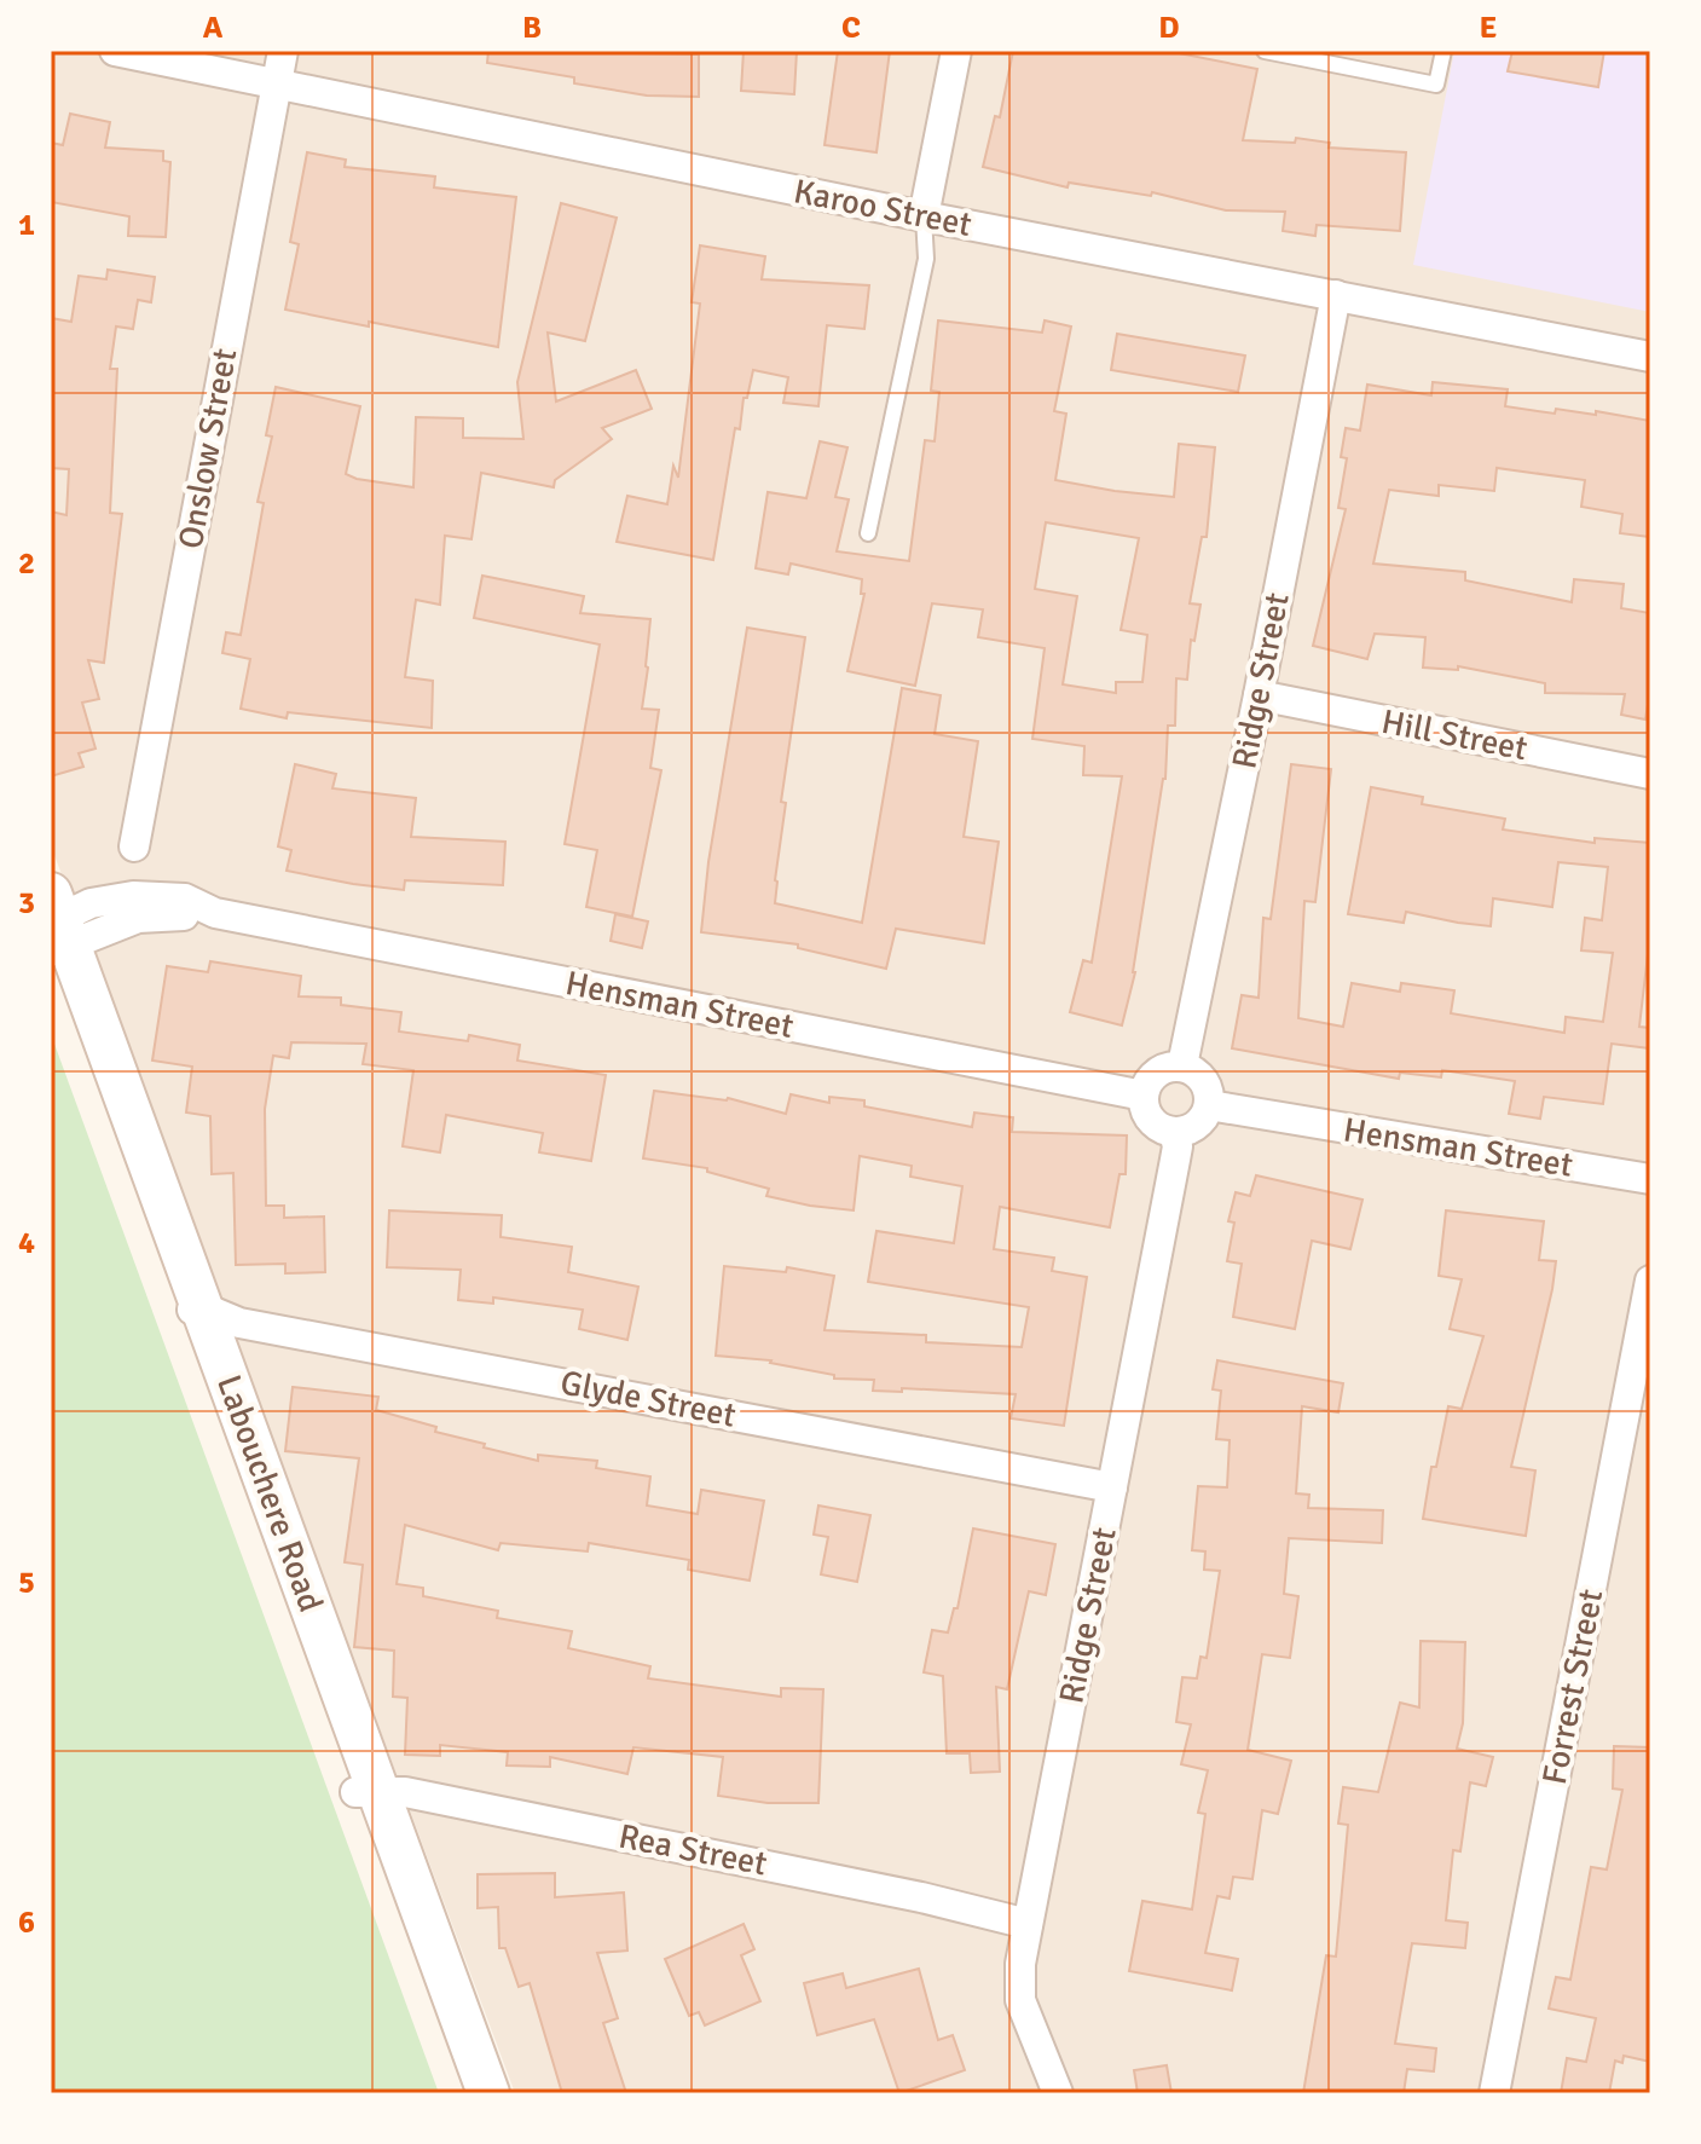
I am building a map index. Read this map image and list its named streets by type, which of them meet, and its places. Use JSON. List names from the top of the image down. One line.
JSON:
{"streets":{"main road":["Labouchere Road"],"street":["Karoo Street","Onslow Street","Ridge Street","Hill Street","Hensman Street","Glyde Street","Forrest Street","Rea Street"]},"crossings":[["Karoo Street","Onslow Street"],["Karoo Street","Ridge Street"],["Ridge Street","Hill Street"],["Ridge Street","Hensman Street"],["Ridge Street","Glyde Street"],["Ridge Street","Rea Street"],["Hensman Street","Labouchere Road"],["Glyde Street","Labouchere Road"],["Labouchere Road","Rea Street"]],"grid":{"columns":["A","B","C","D","E"],"rows":["1","2","3","4","5","6"]}}
